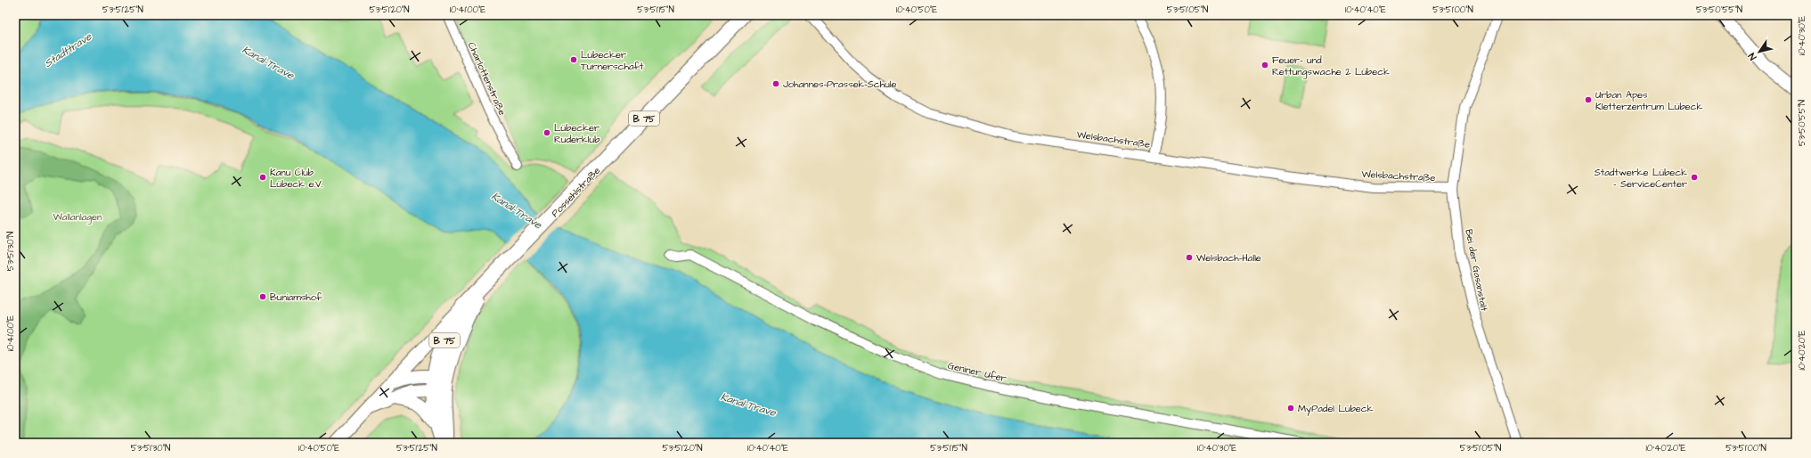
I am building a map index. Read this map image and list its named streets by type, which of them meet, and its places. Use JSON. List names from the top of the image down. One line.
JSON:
{"streets":{"main road":["B 75","Possehlstraße"],"street":["Charlottenstraße","Welsbachstraße","Bei der Gasanstalt","Geniner Ufer"]},"crossings":[["B 75","Possehlstraße"],["Welsbachstraße","Bei der Gasanstalt"]],"water":["Stadttrave","Kanal-Trave"],"parks":["Wallanlagen"],"places":["Lübecker Turnerschaft","Feuer- und Rettungswache 2 Lübeck","Johannes-Prassek-Schule","Urban Apes Kletterzentrum Lübeck","Lübecker Ruderklub","Kanu Club Lübeck e.V.","Stadtwerke Lübeck - ServiceCenter","Welsbach-Halle","Buniamshof","MyPadel Lübeck"],"north":"bottom left","coordinates":["53°51'25\"N","53°51'20\"N","10°41'00\"E","53°51'15\"N","10°40'50\"E","53°51'05\"N","10°40'40\"E","53°51'00\"N","53°50'55\"N","10°40'30\"E","53°51'30\"N","10°40'20\"E"]}
